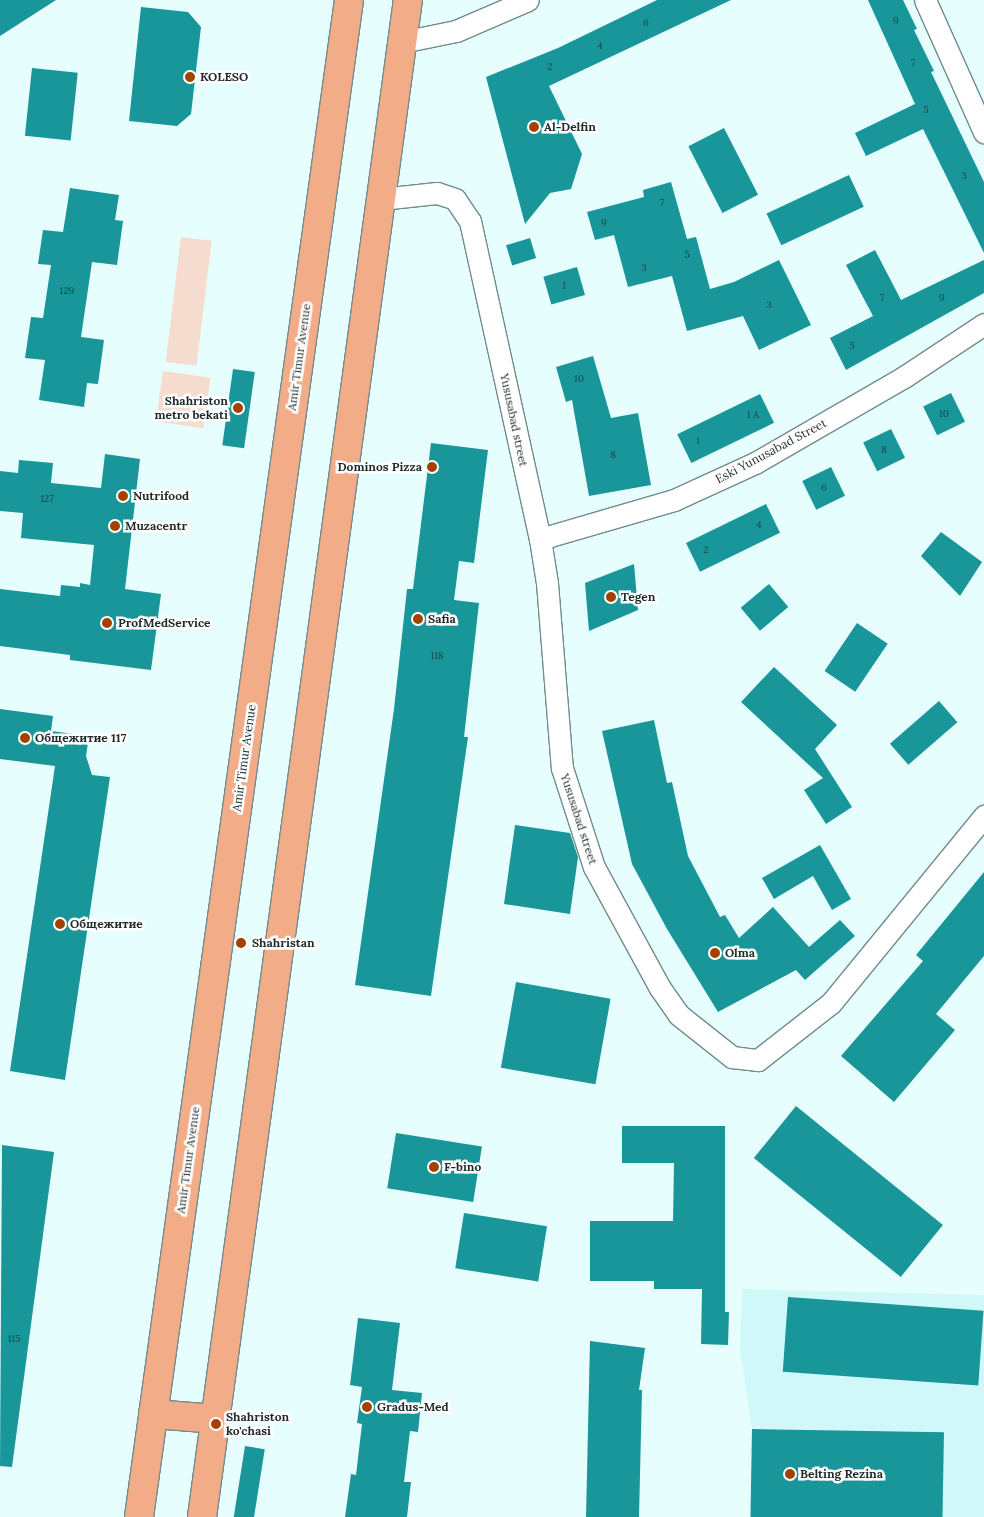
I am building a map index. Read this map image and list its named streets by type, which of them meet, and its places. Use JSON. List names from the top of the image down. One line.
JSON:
{"streets":{"main road":["Amir Timur Avenue"],"street":["Yususabad street","Eski Yunusabad Street"]},"crossings":[["Yususabad street","Eski Yunusabad Street"]],"places":["KOLESO","Al-Delfin","Shahriston metro bekati","Dominos Pizza","Nutrifood","Muzacentr","Tegen","Safia","ProfMedService","Общежитие 117","Общежитие","Shahristan","Olma","F-bino","Gradus-Med","Shahriston ko'chasi","Belting Rezina"],"house_numbers":["9","6","4","7","2","5","3","7","9","5","3","1","129","7","9","3","5","10","10","1 A","1","8","8","6","127","4","2","118","115"]}
